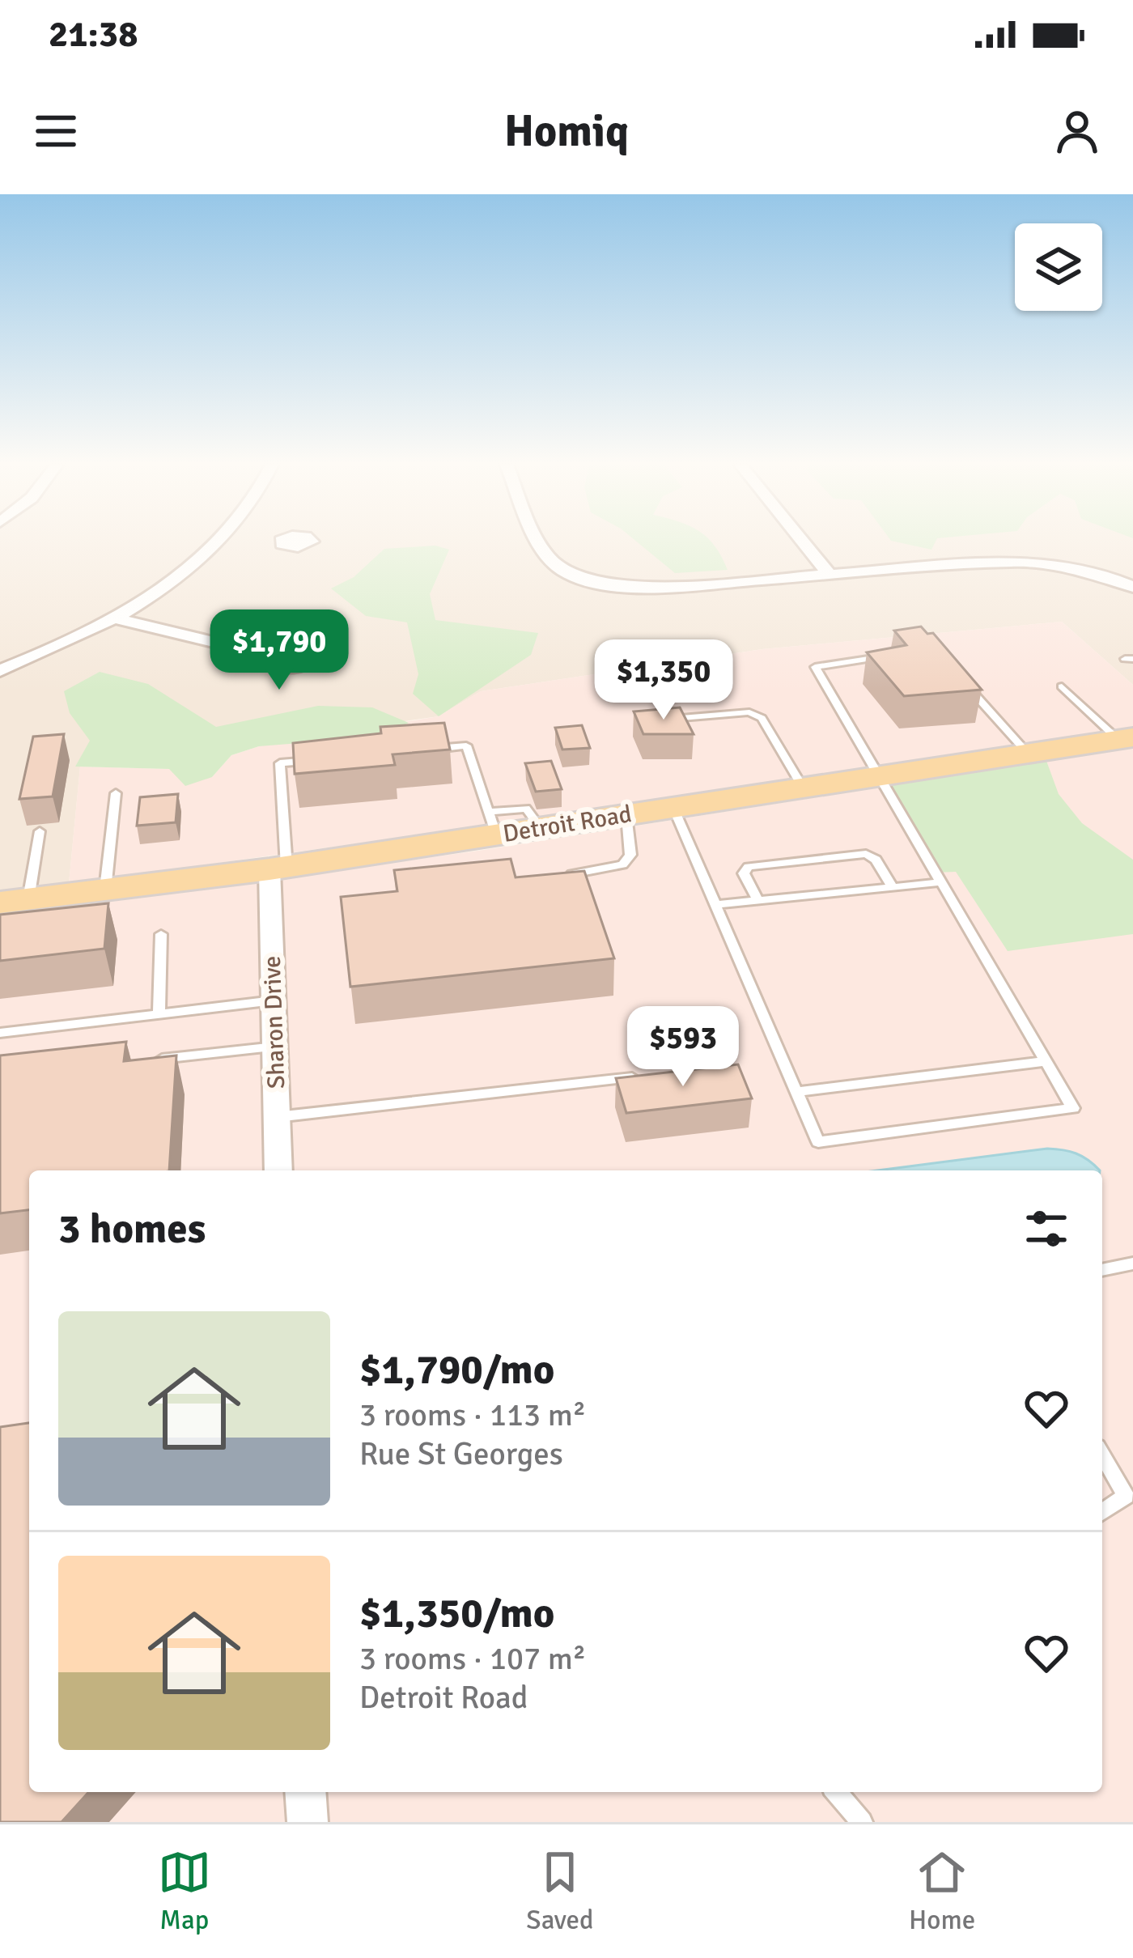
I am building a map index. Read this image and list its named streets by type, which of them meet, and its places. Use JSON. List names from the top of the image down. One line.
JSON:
{"streets":{"main road":["Detroit Road"],"street":["Sharon Drive"]},"crossings":[["Detroit Road","Sharon Drive"]],"page":{"status":"21:38","header":"Homiq","price":["$1,790","$1,350","$593"],"heading":"3 homes","list":[{"name":"$1,790/mo","note":"3 rooms · 113 m² · Rue St Georges"},{"name":"$1,350/mo","note":"3 rooms · 107 m² · Detroit Road"}],"tabs":["Map","Saved","Home"]}}
